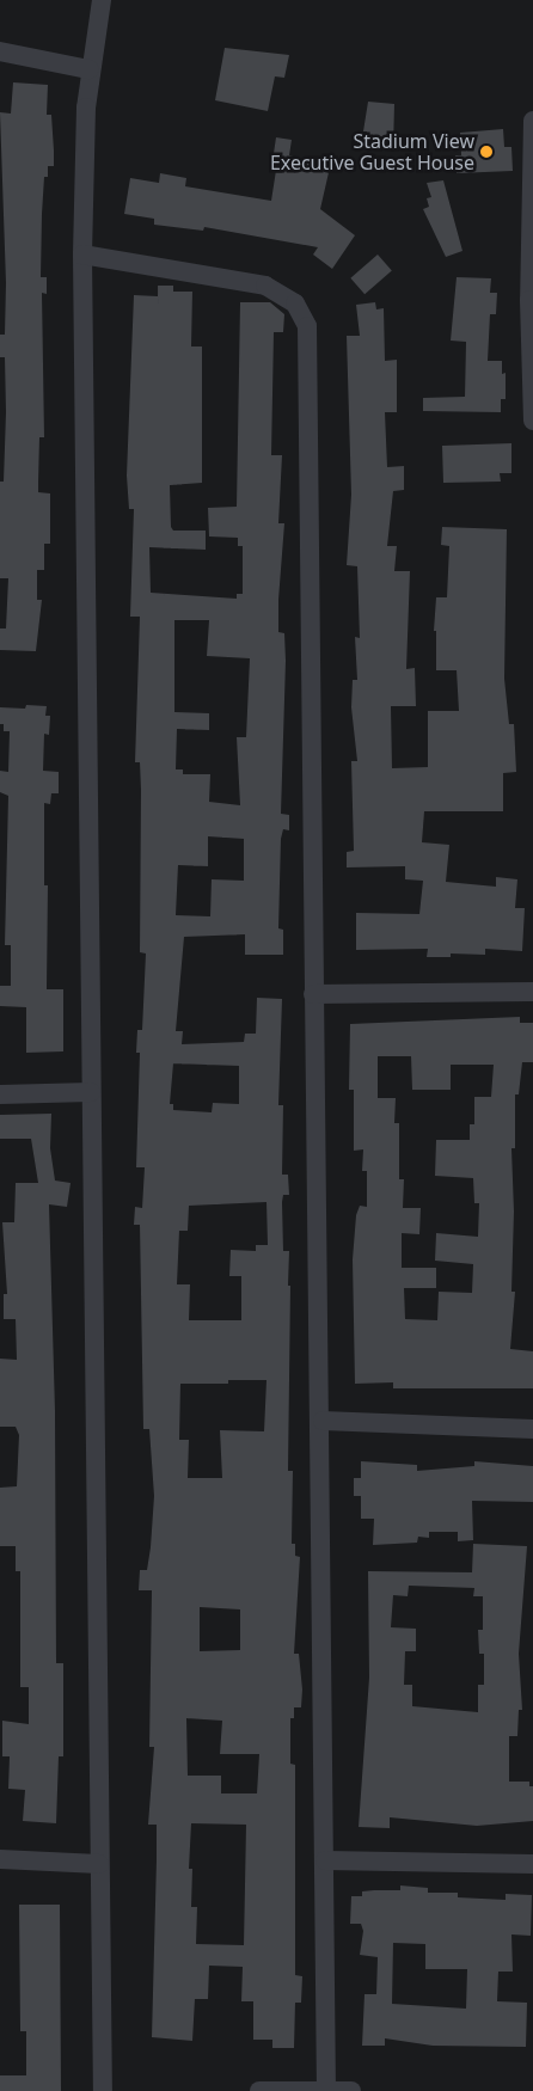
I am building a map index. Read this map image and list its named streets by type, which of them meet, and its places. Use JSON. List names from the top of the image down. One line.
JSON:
{"places":["Stadium View Executive Guest House"]}
